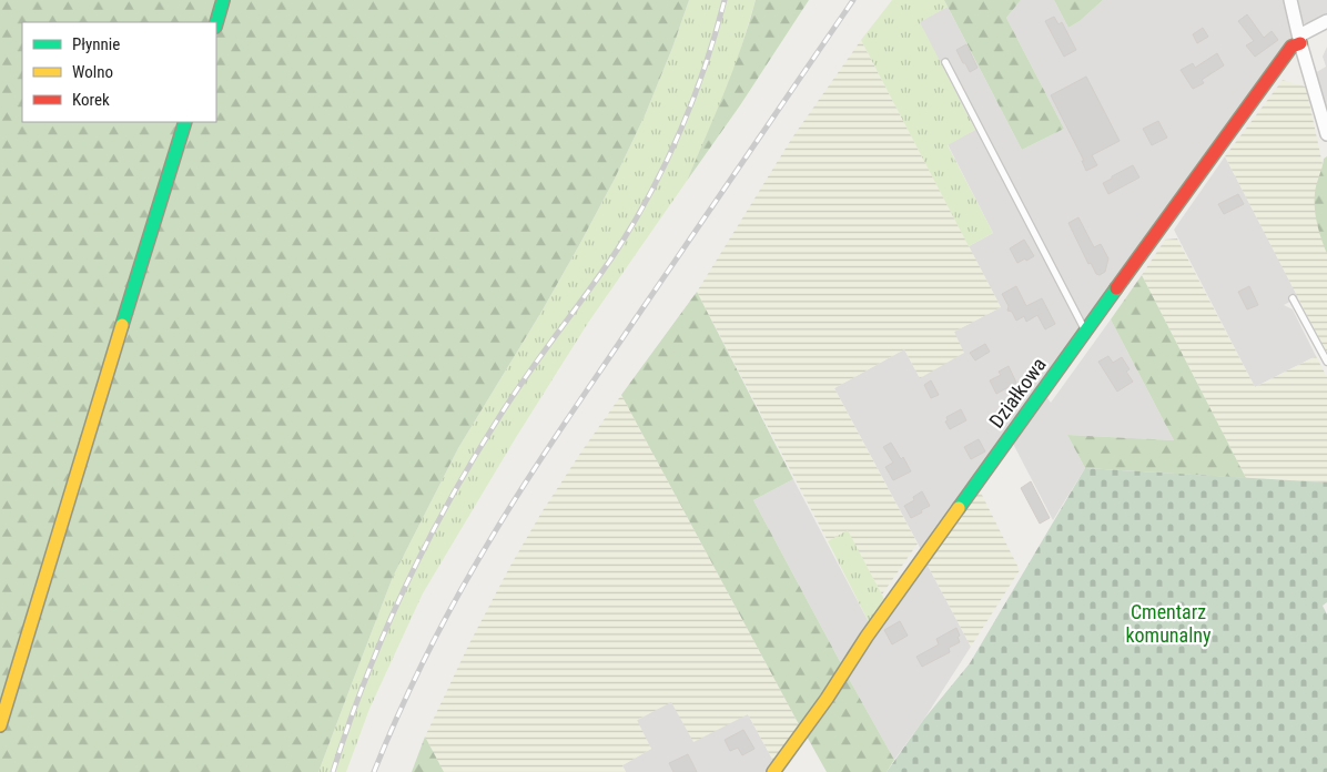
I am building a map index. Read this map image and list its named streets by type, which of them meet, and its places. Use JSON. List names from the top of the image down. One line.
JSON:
{"streets":{"street":["Działkowa"]},"parks":["Cmentarz komunalny"],"legend":["Płynnie","Wolno","Korek"]}
